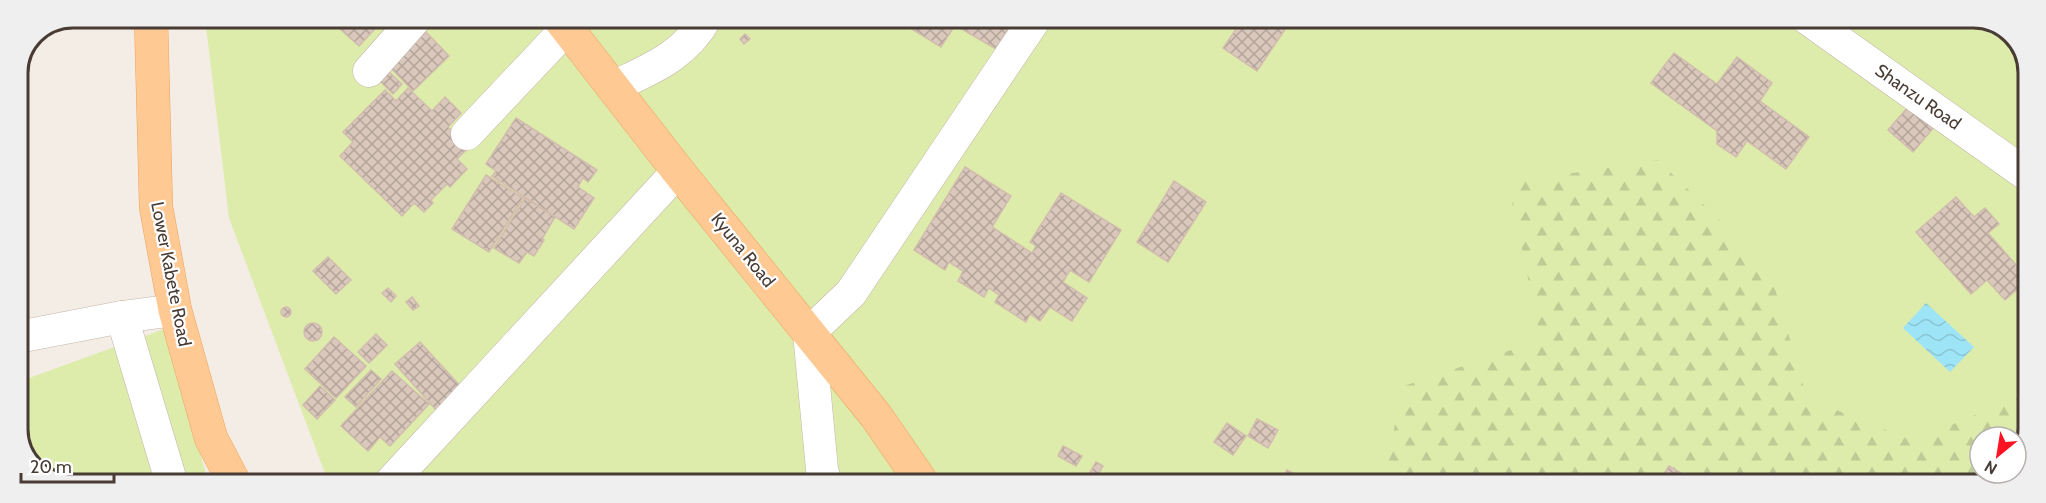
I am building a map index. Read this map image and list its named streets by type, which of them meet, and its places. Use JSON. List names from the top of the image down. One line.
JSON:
{"streets":{"main road":["Kyuna Road","Lower Kabete Road"],"street":["Shanzu Road"]},"scale_bar":"20 m","north":"bottom left"}
